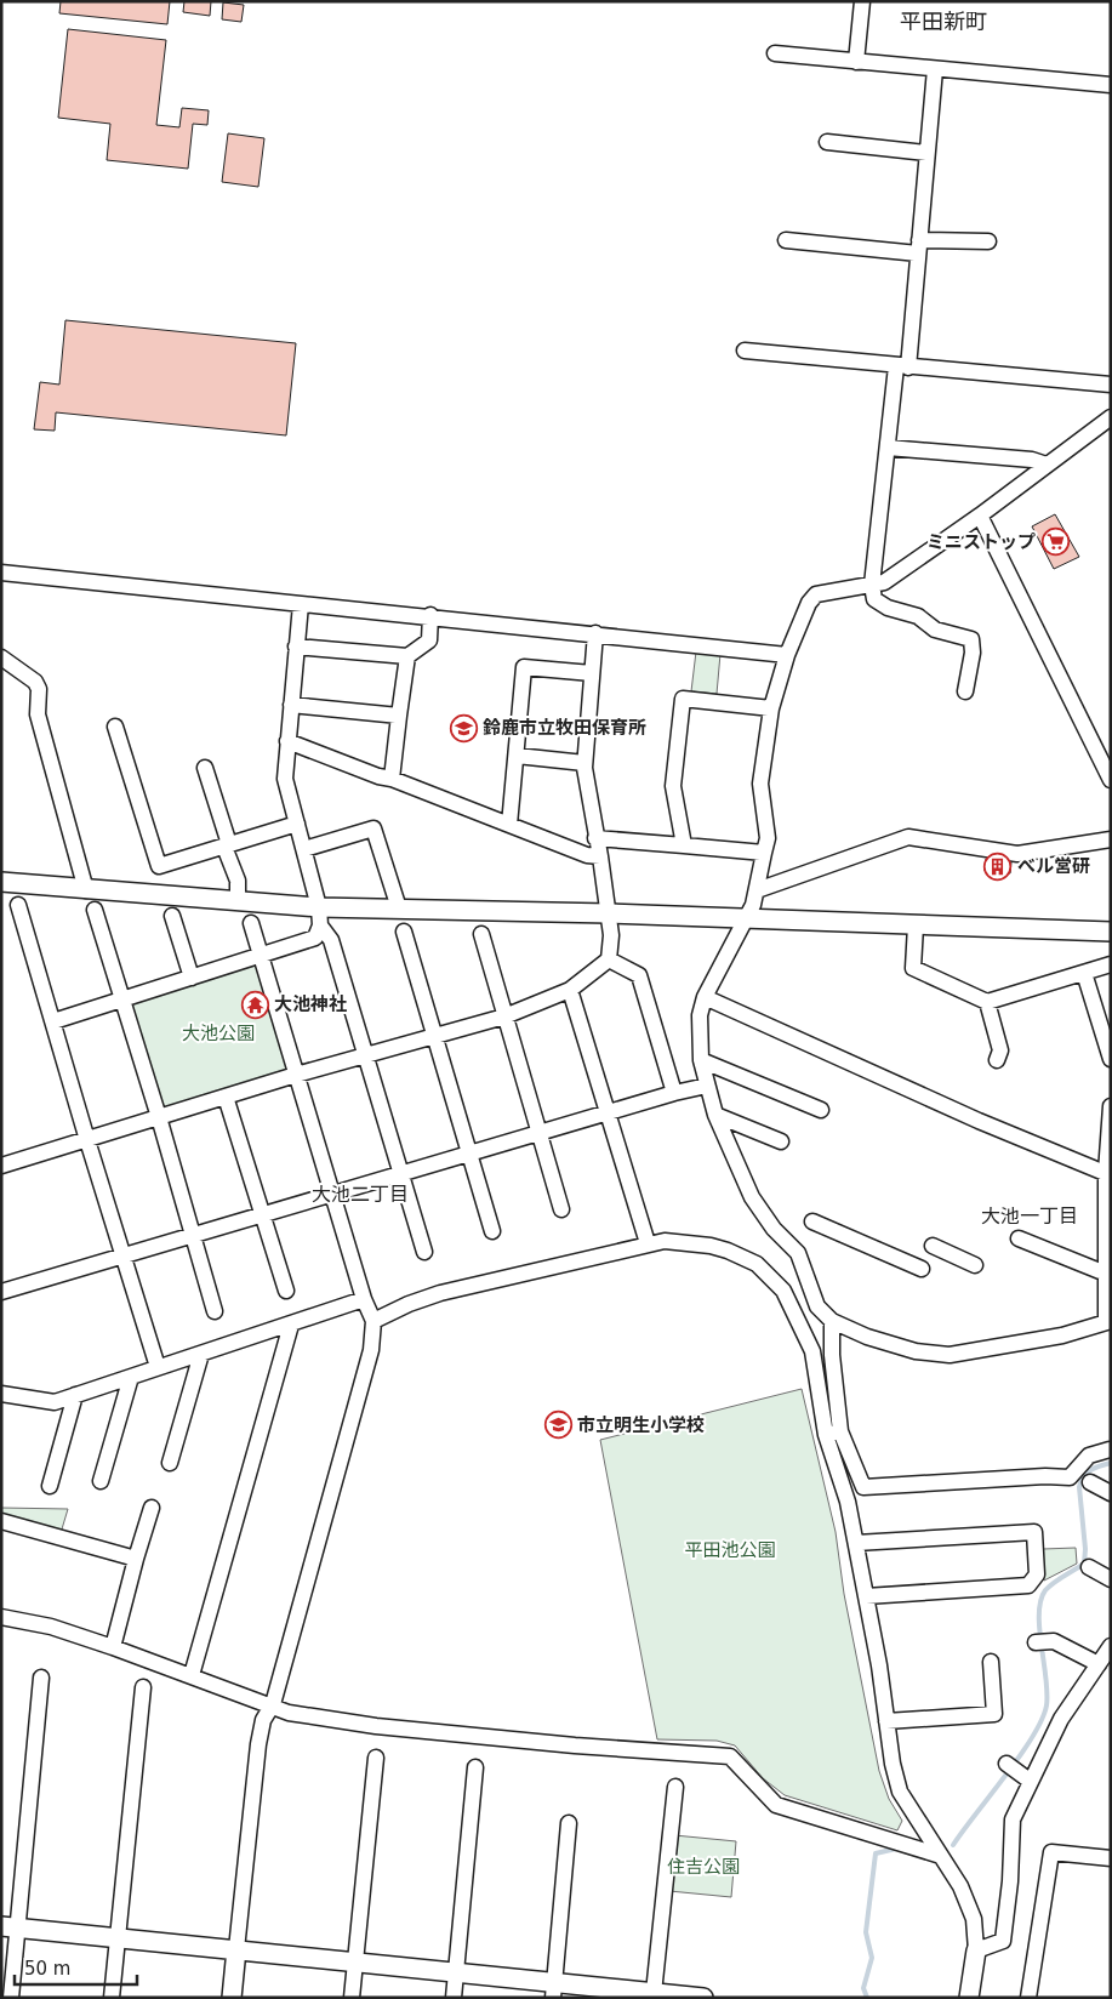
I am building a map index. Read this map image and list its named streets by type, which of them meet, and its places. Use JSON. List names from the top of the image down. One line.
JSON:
{"districts":["平田新町","大池二丁目","大池一丁目"],"parks":["大池公園","平田池公園","住吉公園"],"places":{"supermarket":["ミニストップ"],"school or university":["鈴鹿市立牧田保育所","市立明生小学校"],"building":["べル営研"],"temple":["大池神社"]},"scale_bar":"50 m"}
